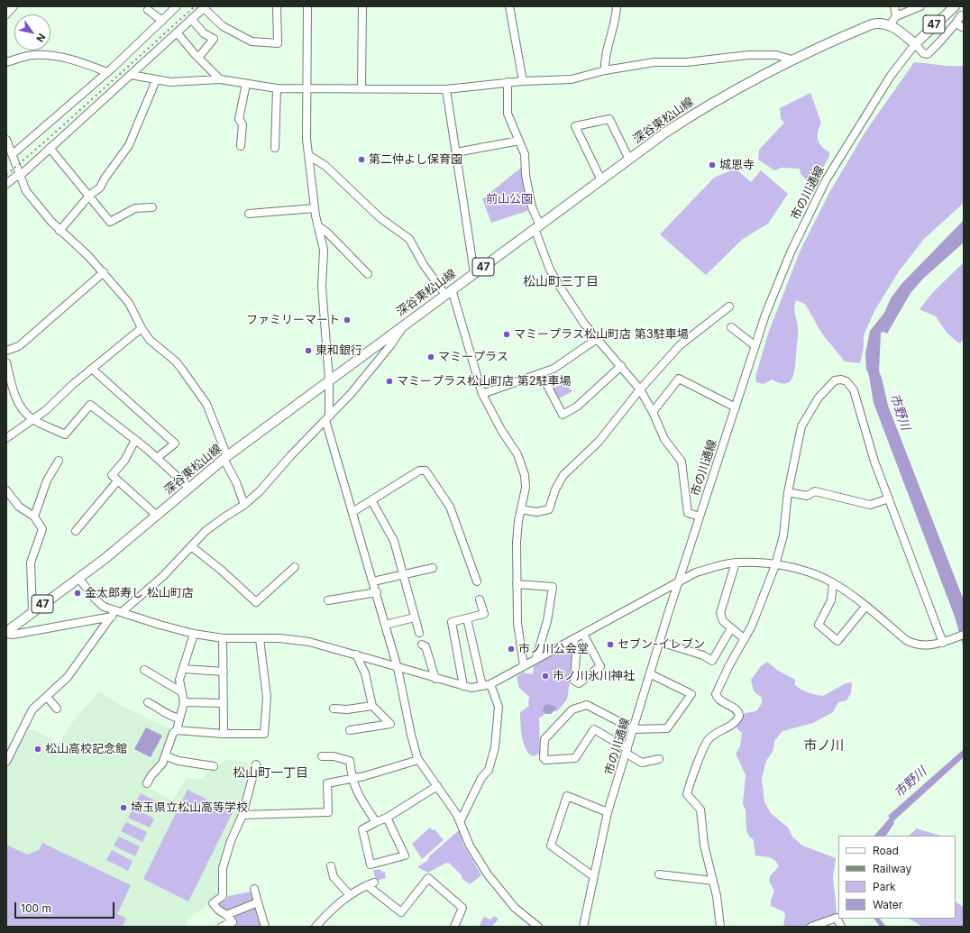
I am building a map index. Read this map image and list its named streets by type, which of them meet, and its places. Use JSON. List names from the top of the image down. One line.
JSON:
{"streets":{"main road":["47","深谷東松山線"],"street":["市の川通線"]},"crossings":[["47","深谷東松山線"],["47","市の川通線"]],"districts":["松山町三丁目","市ノ川","松山町一丁目"],"water":["市野川"],"parks":["前山公園"],"places":["第二仲よし保育園","城恩寺","ファミリーマート","マミープラス松山町店 第3駐車場","東和銀行","マミープラス","マミープラス松山町店 第2駐車場","金太郎寿し 松山町店","セブン-イレブン","市ノ川公会堂","市ノ川氷川神社","松山高校記念館","埼玉県立松山高等学校"],"legend":["Road","Railway","Park","Water"],"scale_bar":"100 m","north":"bottom right"}
